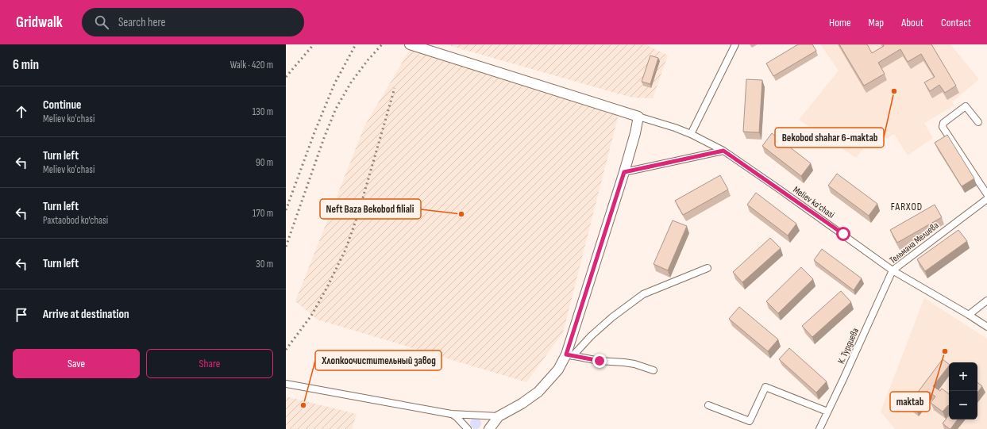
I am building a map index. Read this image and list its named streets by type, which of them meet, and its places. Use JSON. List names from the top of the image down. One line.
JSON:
{"streets":{"street":["Meliev ko'chasi","Тельмана Мелиева","К. Турдиева"]},"crossings":[["Meliev ko'chasi","Тельмана Мелиева"],["Meliev ko'chasi","К. Турдиева"],["Тельмана Мелиева","К. Турдиева"]],"districts":["FARXOD"],"places":["Bekobod shahar 6-maktab","Neft Baza Bekobod filiali","maktab","Хлопкоочистительный завод"],"page":{"header":"Gridwalk","search":"Search here","nav":["Home","Map","About","Contact"],"heading":["6 min","Walk · 420 m"],"list":[["Continue","Meliev ko'chasi","130 m"],["Turn left","Meliev ko'chasi","90 m"],["Turn left","Paxtaobod ko‘chasi","170 m"],["Turn left","30 m"],"Arrive at destination"],"buttons":["Save","Share"],"map_buttons":["+","−"]}}
